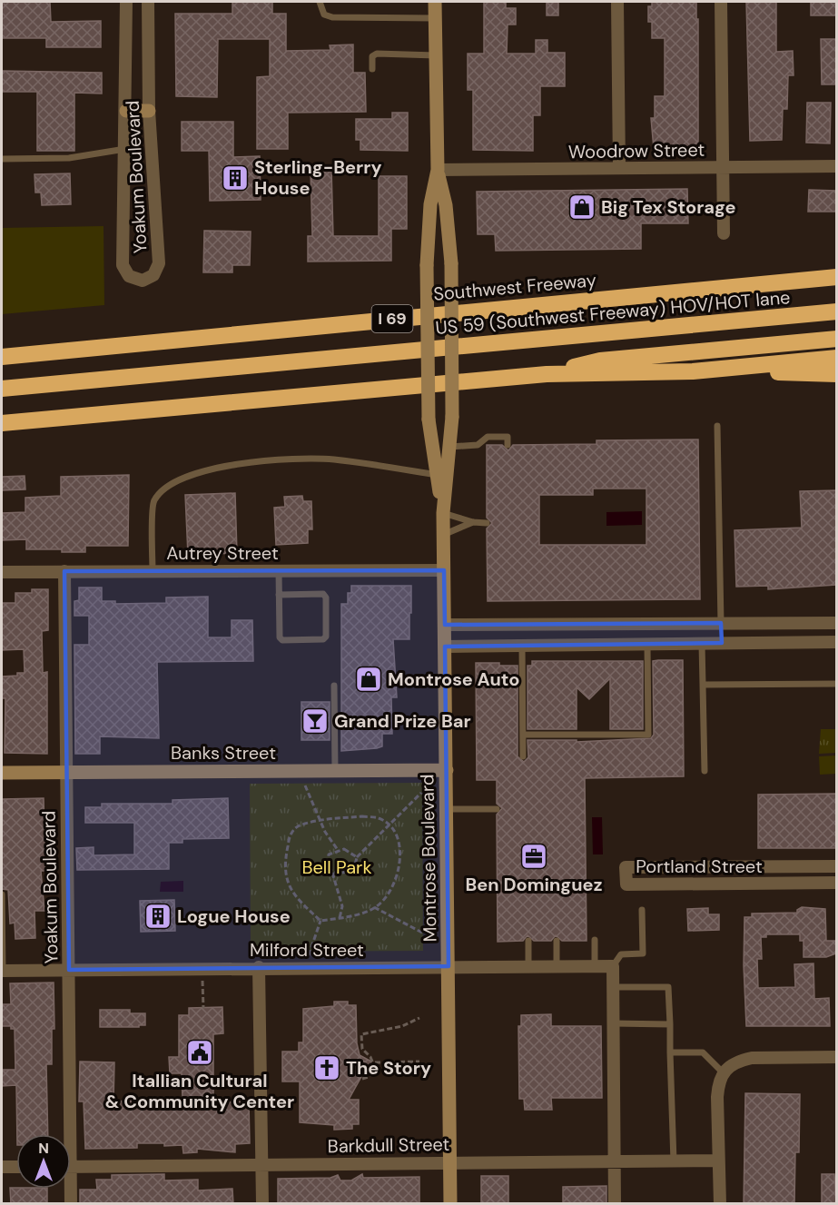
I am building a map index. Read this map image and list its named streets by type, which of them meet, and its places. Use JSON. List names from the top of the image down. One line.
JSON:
{"streets":{"highway":["Southwest Freeway","US 59 (Southwest Freeway) HOV/HOT lane","I 69"],"main road":["Banks Street","Montrose Boulevard"],"street":["Woodrow Street","Yoakum Boulevard","Autrey Street","Portland Street","Milford Street","Barkdull Street"]},"crossings":[["Woodrow Street","Montrose Boulevard"],["Yoakum Boulevard","Autrey Street"],["Yoakum Boulevard","Banks Street"],["Yoakum Boulevard","Milford Street"],["Autrey Street","Montrose Boulevard"],["Banks Street","Montrose Boulevard"],["Montrose Boulevard","Milford Street"],["Montrose Boulevard","Barkdull Street"]],"parks":["Bell Park"],"places":{"building":["Sterling-Berry House","Logue House"],"shop":["Big Tex Storage","Montrose Auto"],"bar":["Grand Prize Bar"],"office":["Ben Dominguez"],"public building":["Itallian Cultural & Community Center"],"church":["The Story"]},"north":"top"}
